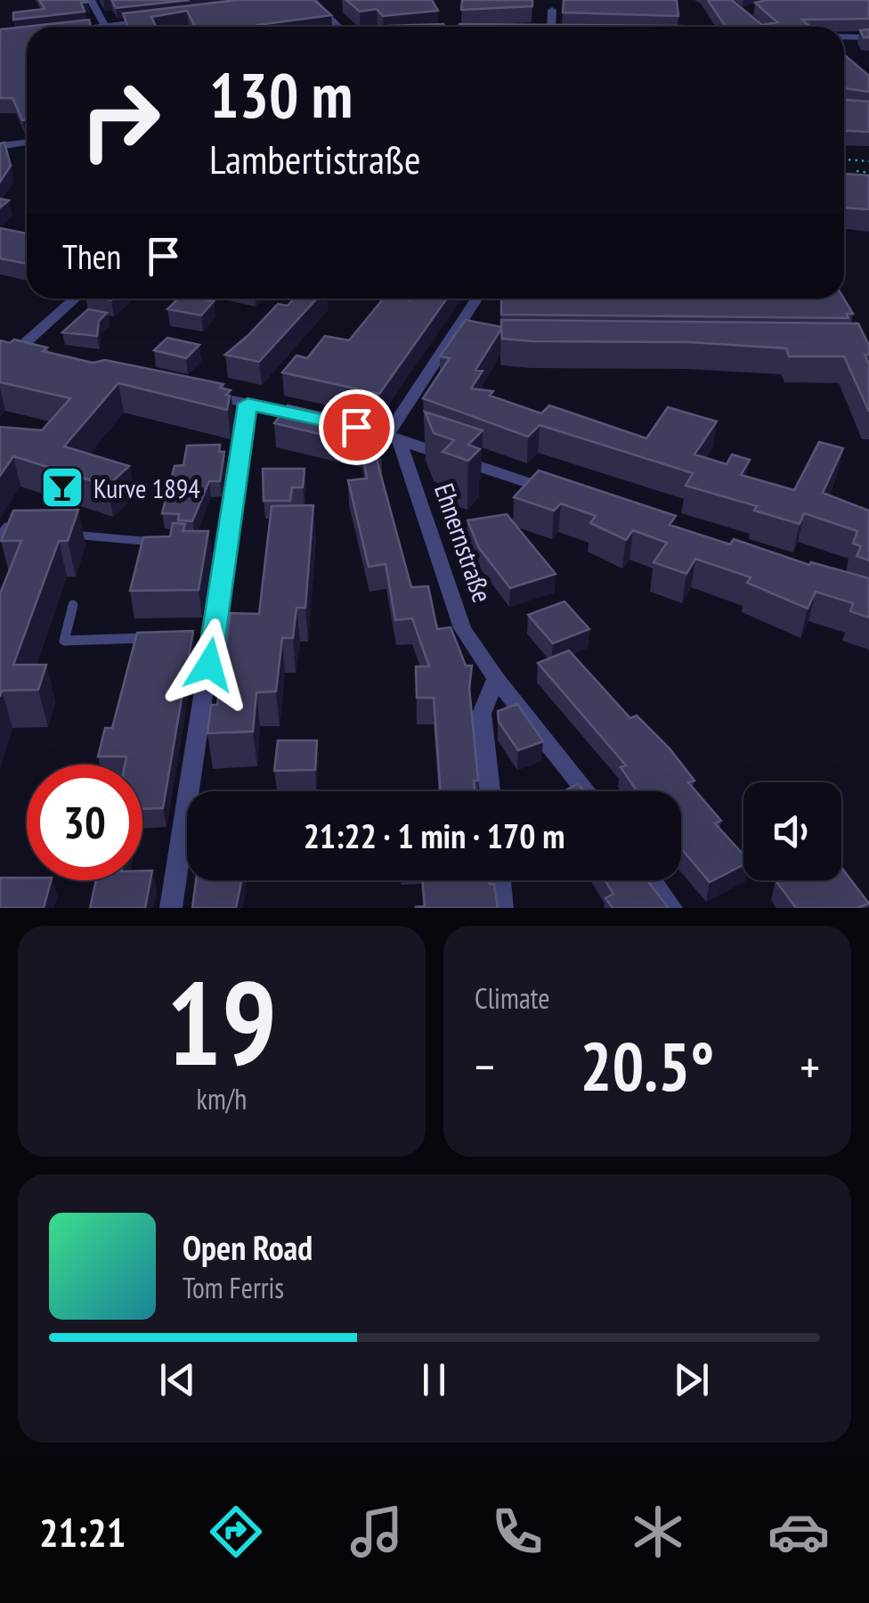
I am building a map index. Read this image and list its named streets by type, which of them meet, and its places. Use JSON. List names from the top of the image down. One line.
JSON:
{"streets":{"street":["Ehnernstraße"]},"places":{"bar":["Kurve 1894"]},"page":{"turn":["130 m","Lambertistraße"],"then":"Then","limit":"30","trip":"21:22 · 1 min · 170 m","tile":[["19","km/h"],"Climate"],"heat":["−","20.5°","+"],"song":["Open Road","Tom Ferris"],"tabs":"21:21"}}
